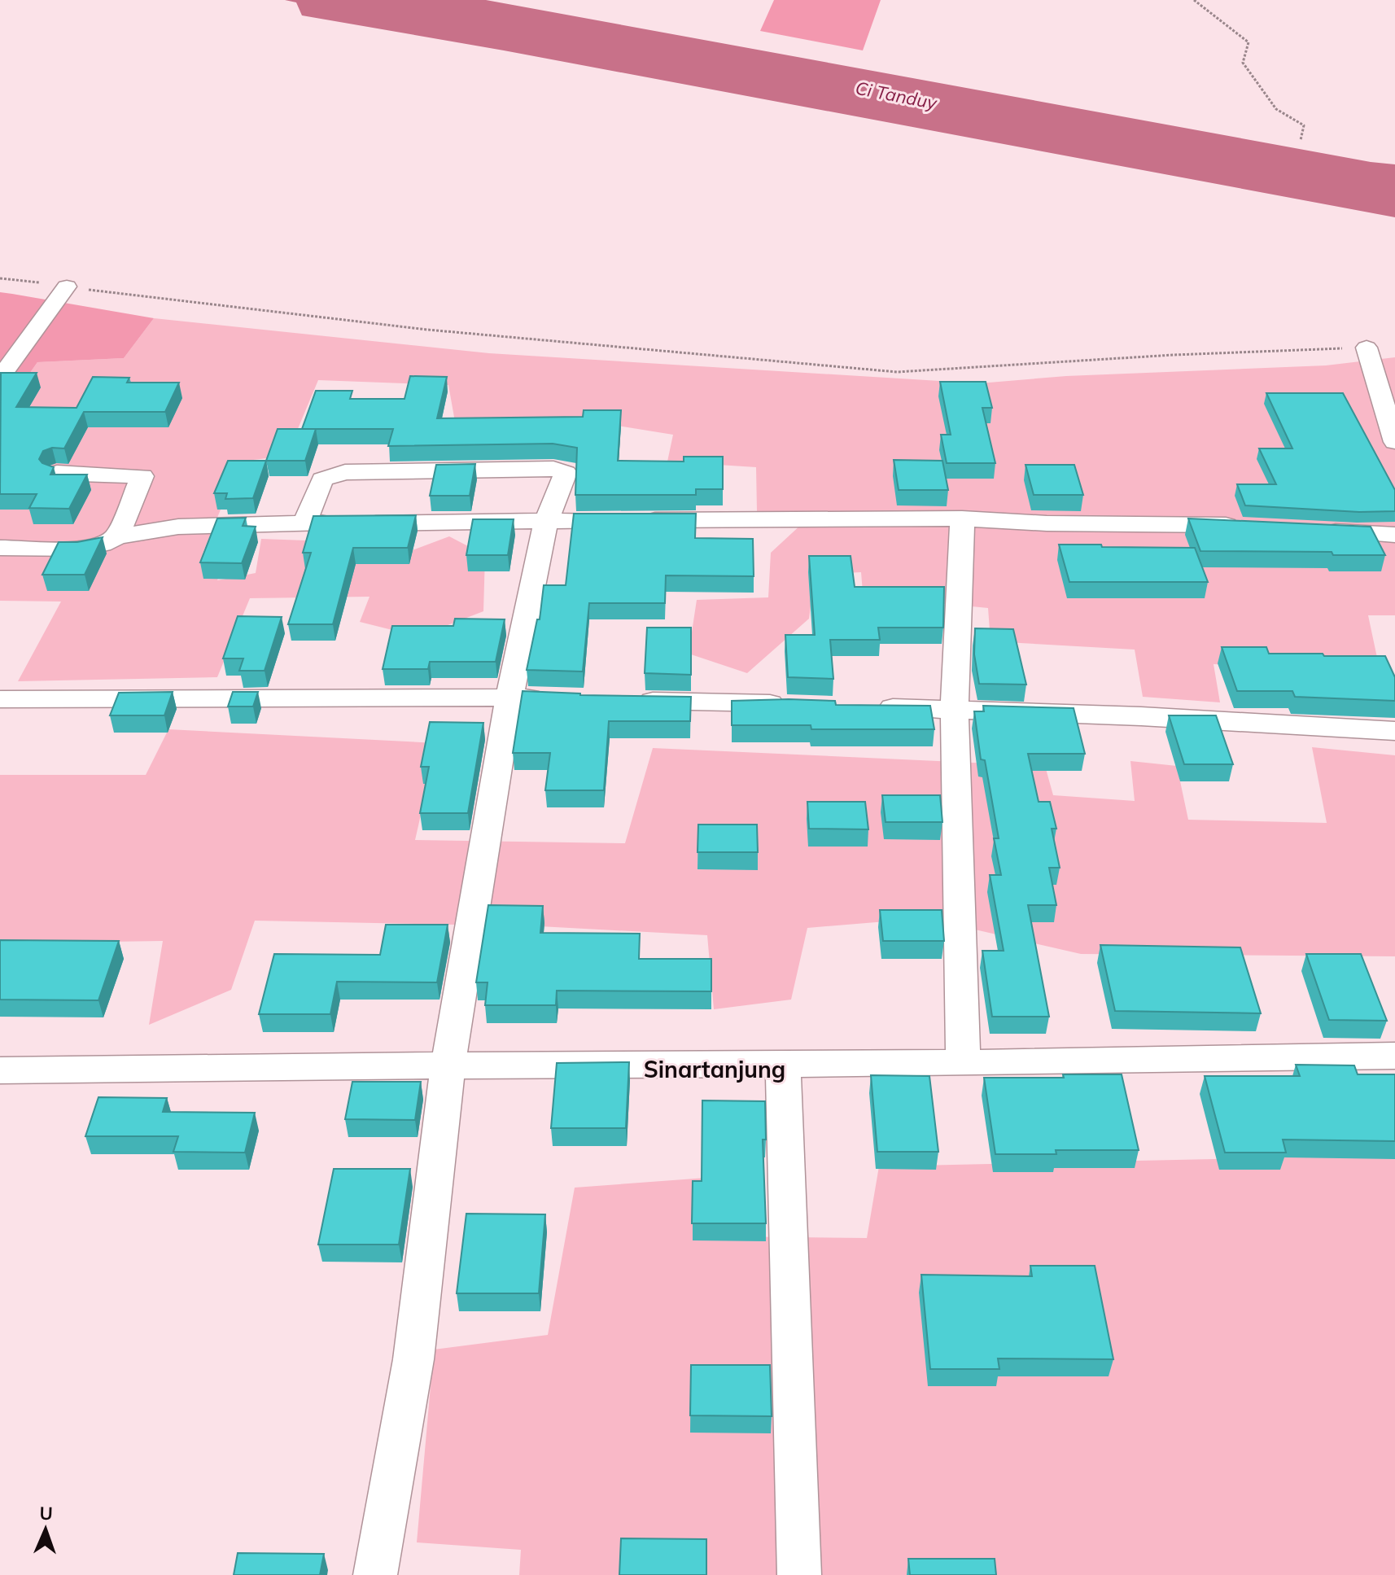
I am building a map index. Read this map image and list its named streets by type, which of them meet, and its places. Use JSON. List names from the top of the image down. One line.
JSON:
{"districts":["Sinartanjung"],"water":["Ci Tanduy"],"north":"top"}
